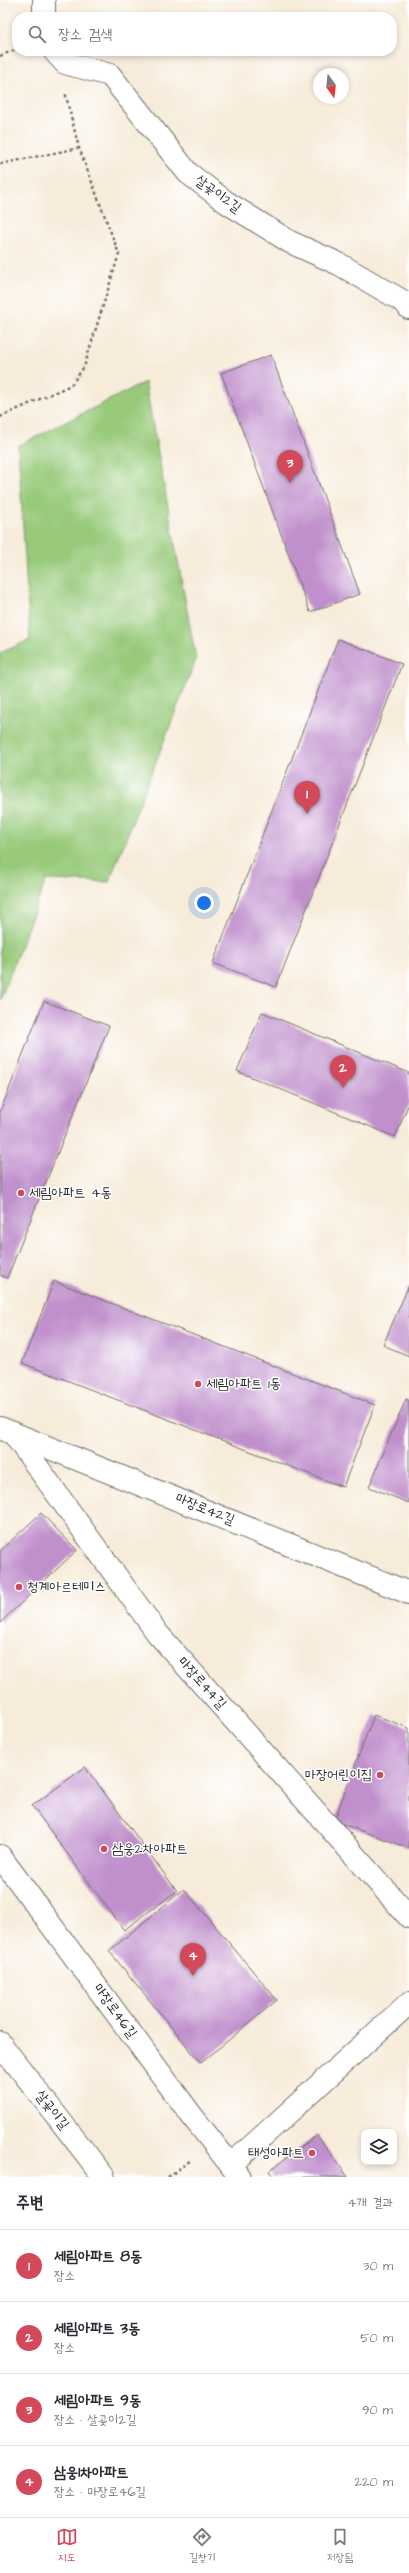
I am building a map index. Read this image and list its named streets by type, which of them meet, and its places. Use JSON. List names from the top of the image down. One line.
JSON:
{"streets":{"street":["살곶이2길","마장로42길","마장로44길","마장로46길","살곶이길"]},"crossings":[["마장로42길","마장로44길"]],"places":["세림아파트 4동","세림아파트 1동","청계아르테미스","마장어린이집","삼웅2차아파트","태성아파트"],"north":"bottom","page":{"search":"장소 검색","pins":["3","1","2","4"],"heading":["주변","4개 결과"],"list":[{"mark":"1","name":"세림아파트 8동","note":"장소","value":"30 m"},{"mark":"2","name":"세림아파트 3동","note":"장소","value":"50 m"},{"mark":"3","name":"세림아파트 9동","note":"장소 · 살곶이2길","value":"90 m"},{"mark":"4","name":"삼웅1차아파트","note":"장소 · 마장로46길","value":"220 m"}],"nav":["지도","길찾기","저장됨"]}}
